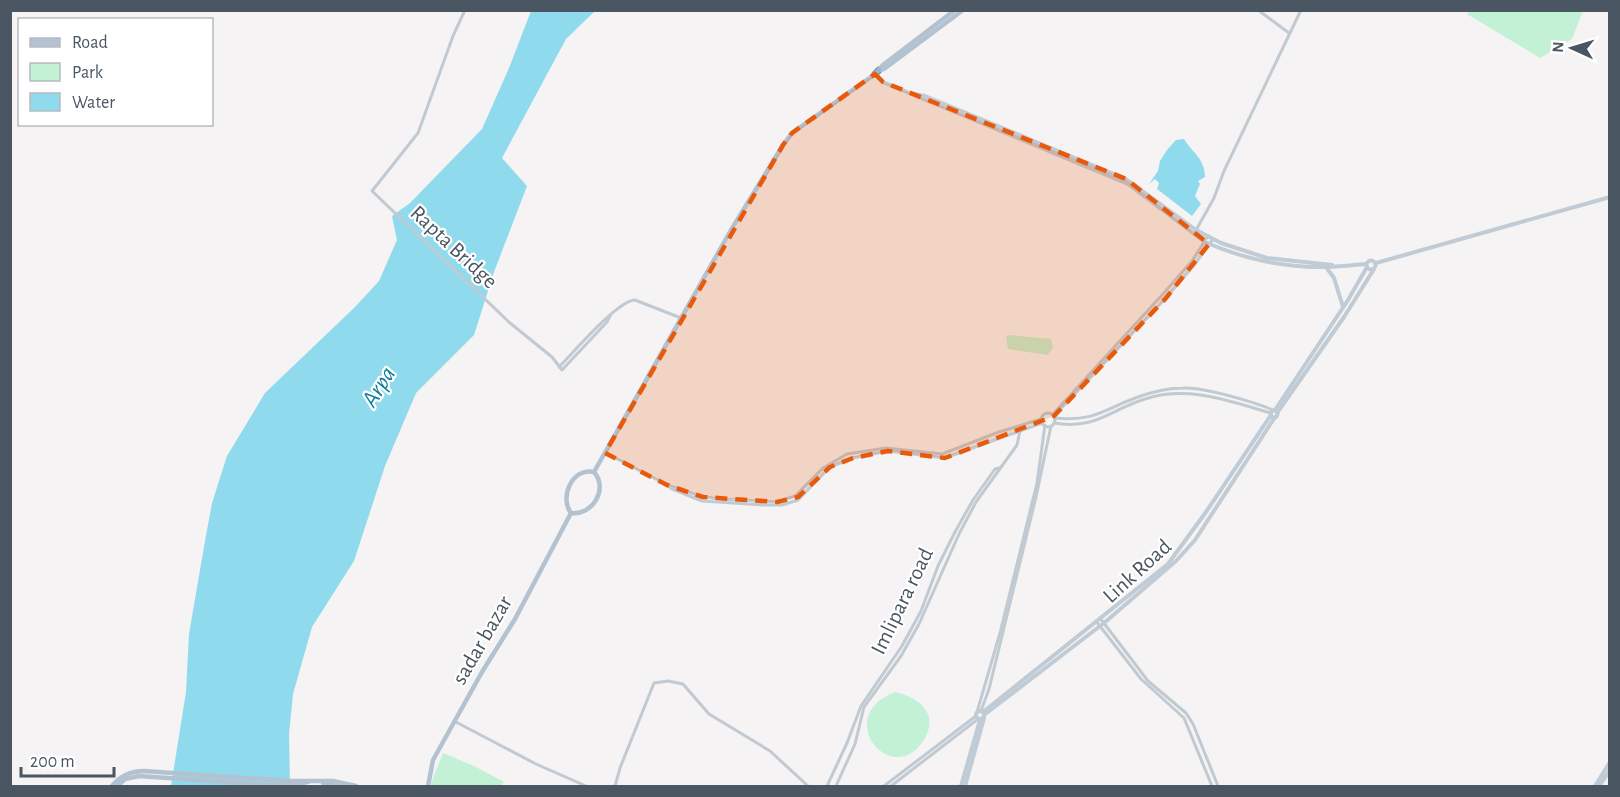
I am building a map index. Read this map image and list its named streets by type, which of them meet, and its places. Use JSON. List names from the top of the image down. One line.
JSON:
{"streets":{"main road":["Link Road","sadar bazar"],"street":["Rapta Bridge","Imlipara road"]},"water":["Arpa"],"legend":["Road","Park","Water"],"scale_bar":"200 m","north":"left"}
